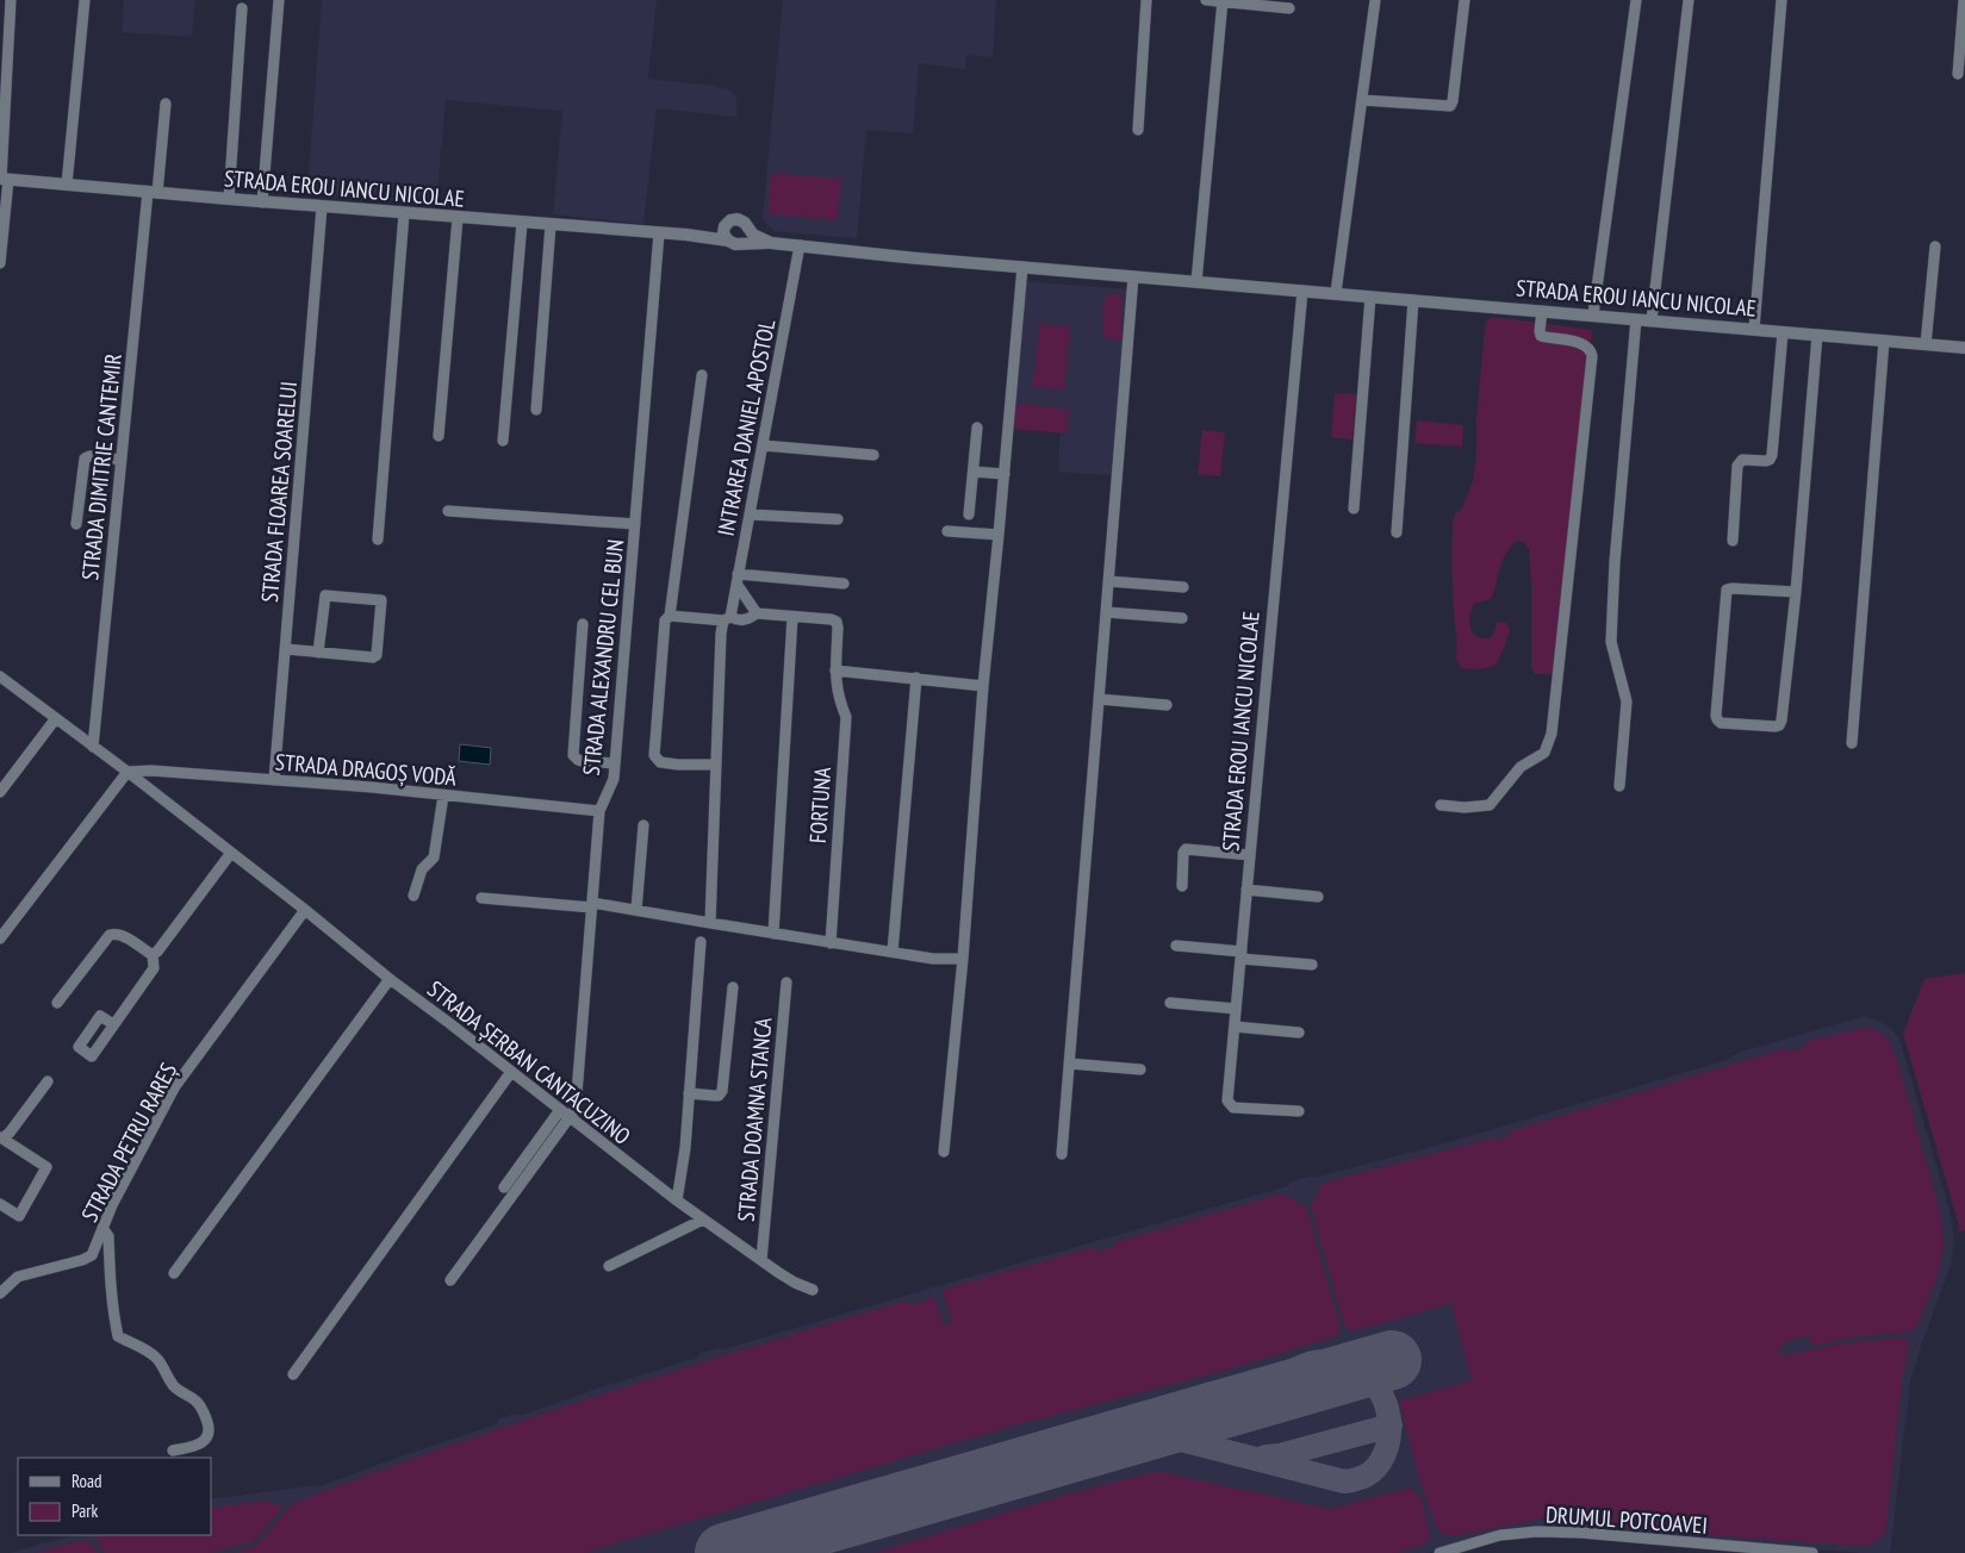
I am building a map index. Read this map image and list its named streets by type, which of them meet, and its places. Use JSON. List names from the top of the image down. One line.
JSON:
{"streets":{"street":["STRADA EROU IANCU NICOLAE","INTRAREA DANIEL APOSTOL","STRADA DIMITRIE CANTEMIR","STRADA FLOAREA SOARELUI","STRADA ALEXANDRU CEL BUN","STRADA DRAGOȘ VODĂ","FORTUNA","STRADA ȘERBAN CANTACUZINO","STRADA DOAMNA STANCA","STRADA PETRU RAREȘ","DRUMUL POTCOAVEI"]},"crossings":[["STRADA EROU IANCU NICOLAE","INTRAREA DANIEL APOSTOL"],["STRADA EROU IANCU NICOLAE","STRADA DIMITRIE CANTEMIR"],["STRADA EROU IANCU NICOLAE","STRADA FLOAREA SOARELUI"],["STRADA EROU IANCU NICOLAE","STRADA ALEXANDRU CEL BUN"],["STRADA DIMITRIE CANTEMIR","STRADA ȘERBAN CANTACUZINO"],["STRADA FLOAREA SOARELUI","STRADA DRAGOȘ VODĂ"],["STRADA ALEXANDRU CEL BUN","STRADA DRAGOȘ VODĂ"],["STRADA ALEXANDRU CEL BUN","STRADA ȘERBAN CANTACUZINO"],["STRADA DRAGOȘ VODĂ","STRADA ȘERBAN CANTACUZINO"],["STRADA ȘERBAN CANTACUZINO","STRADA DOAMNA STANCA"],["STRADA ȘERBAN CANTACUZINO","STRADA PETRU RAREȘ"]],"legend":["Road","Park"]}
